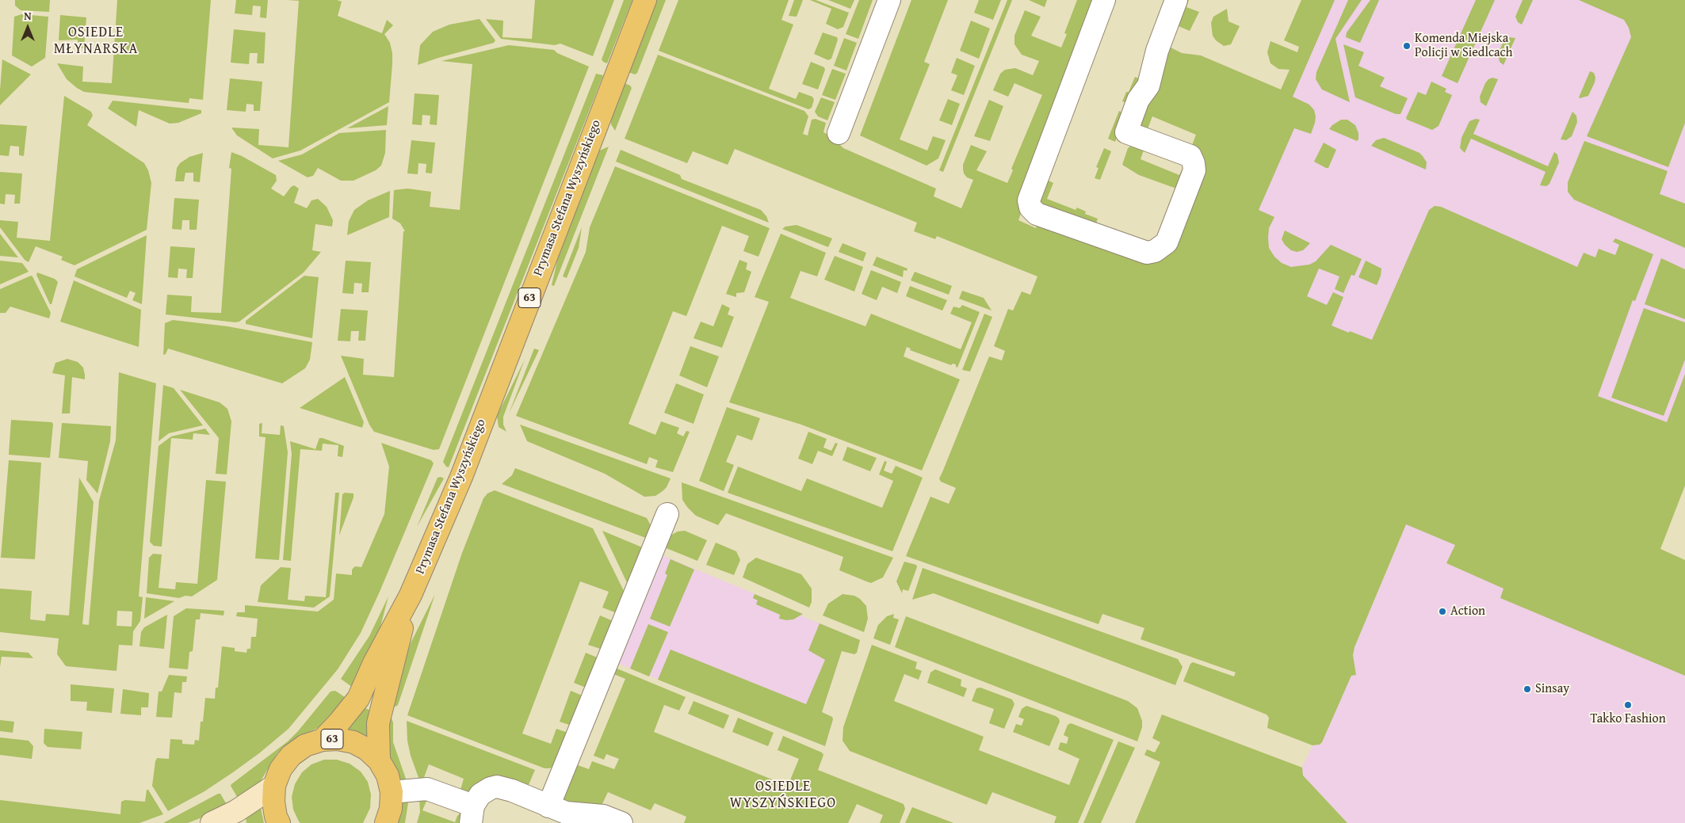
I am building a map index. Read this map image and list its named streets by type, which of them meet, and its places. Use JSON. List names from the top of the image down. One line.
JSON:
{"streets":{"main road":["Prymasa Stefana Wyszyńskiego","63"]},"crossings":[["Prymasa Stefana Wyszyńskiego","63"]],"districts":["OSIEDLE MŁYNARSKA","OSIEDLE WYSZYŃSKIEGO"],"places":["Komenda Miejska Policji w Siedlcach","Action","Sinsay","Takko Fashion"],"north":"top"}
